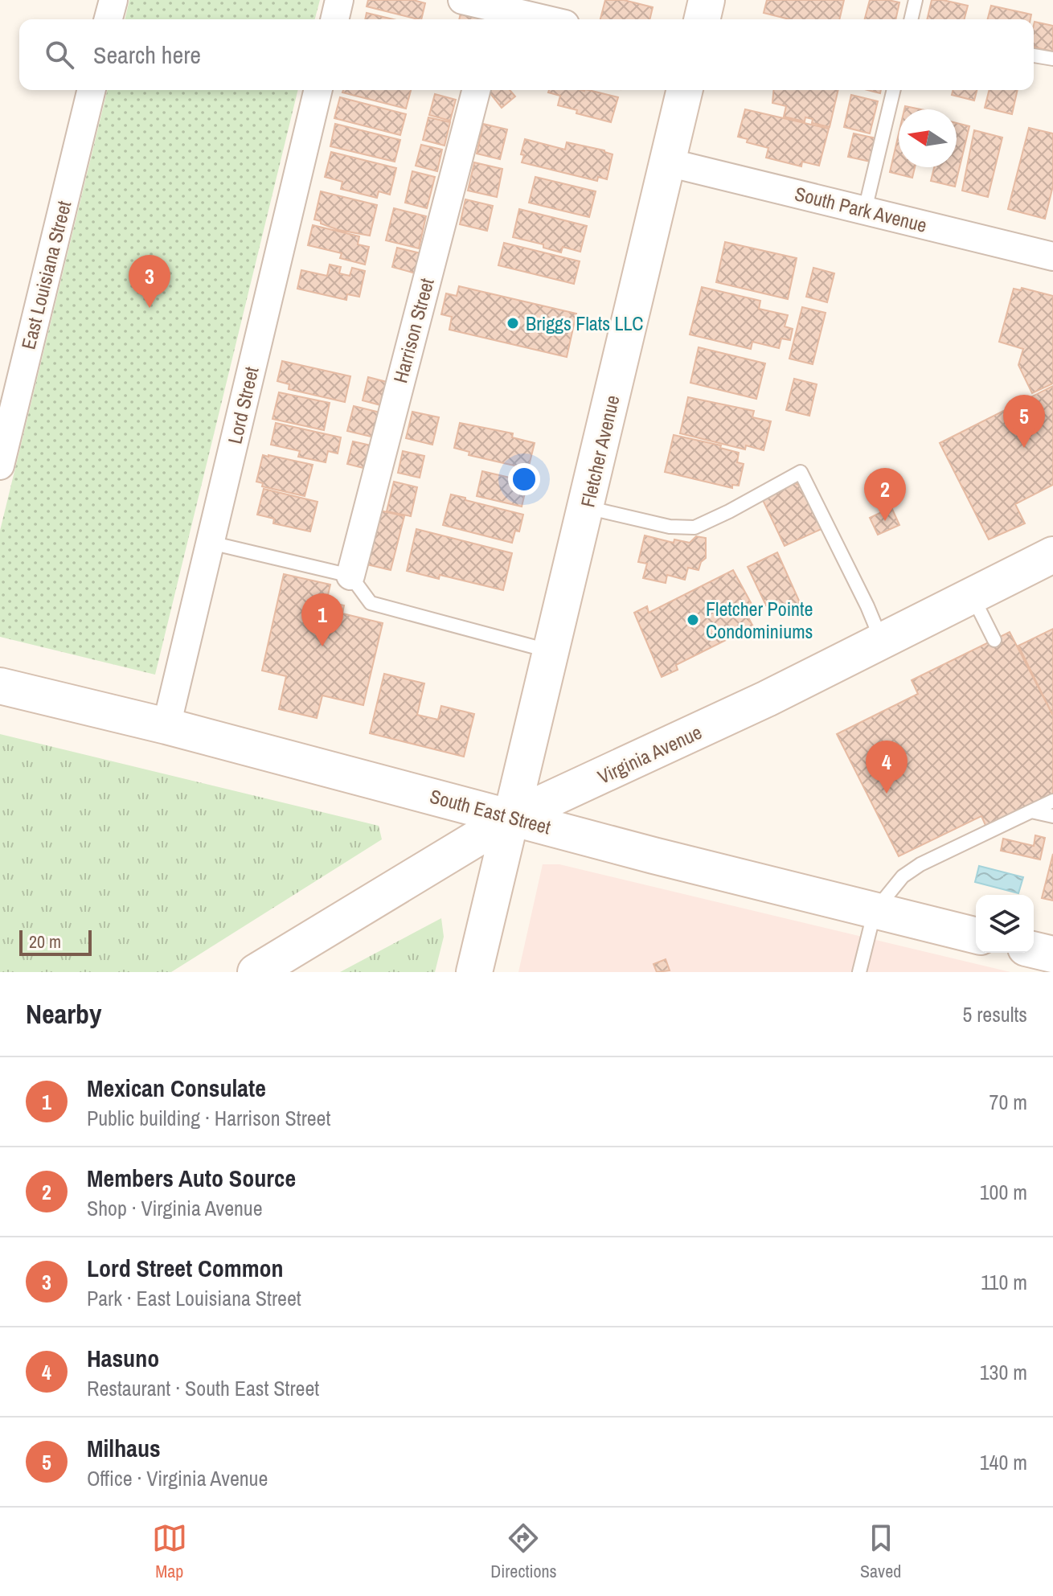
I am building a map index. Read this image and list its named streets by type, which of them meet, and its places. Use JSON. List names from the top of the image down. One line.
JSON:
{"streets":{"main road":["Fletcher Avenue","Virginia Avenue","South East Street"],"street":["South Park Avenue","East Louisiana Street","Harrison Street","Lord Street"]},"crossings":[["South Park Avenue","Fletcher Avenue"],["Lord Street","South East Street"],["Fletcher Avenue","Virginia Avenue"],["Fletcher Avenue","South East Street"],["Virginia Avenue","South East Street"]],"places":["Briggs Flats LLC","Fletcher Pointe Condominiums"],"scale_bar":"20 m","north":"left","page":{"search":"Search here","pins":["3","5","2","1","4"],"scale":"20 m","heading":["Nearby","5 results"],"list":[{"mark":"1","name":"Mexican Consulate","note":"Public building · Harrison Street","value":"70 m"},{"mark":"2","name":"Members Auto Source","note":"Shop · Virginia Avenue","value":"100 m"},{"mark":"3","name":"Lord Street Common","note":"Park · East Louisiana Street","value":"110 m"},{"mark":"4","name":"Hasuno","note":"Restaurant · South East Street","value":"130 m"},{"mark":"5","name":"Milhaus","note":"Office · Virginia Avenue","value":"140 m"}],"nav":["Map","Directions","Saved"]}}
